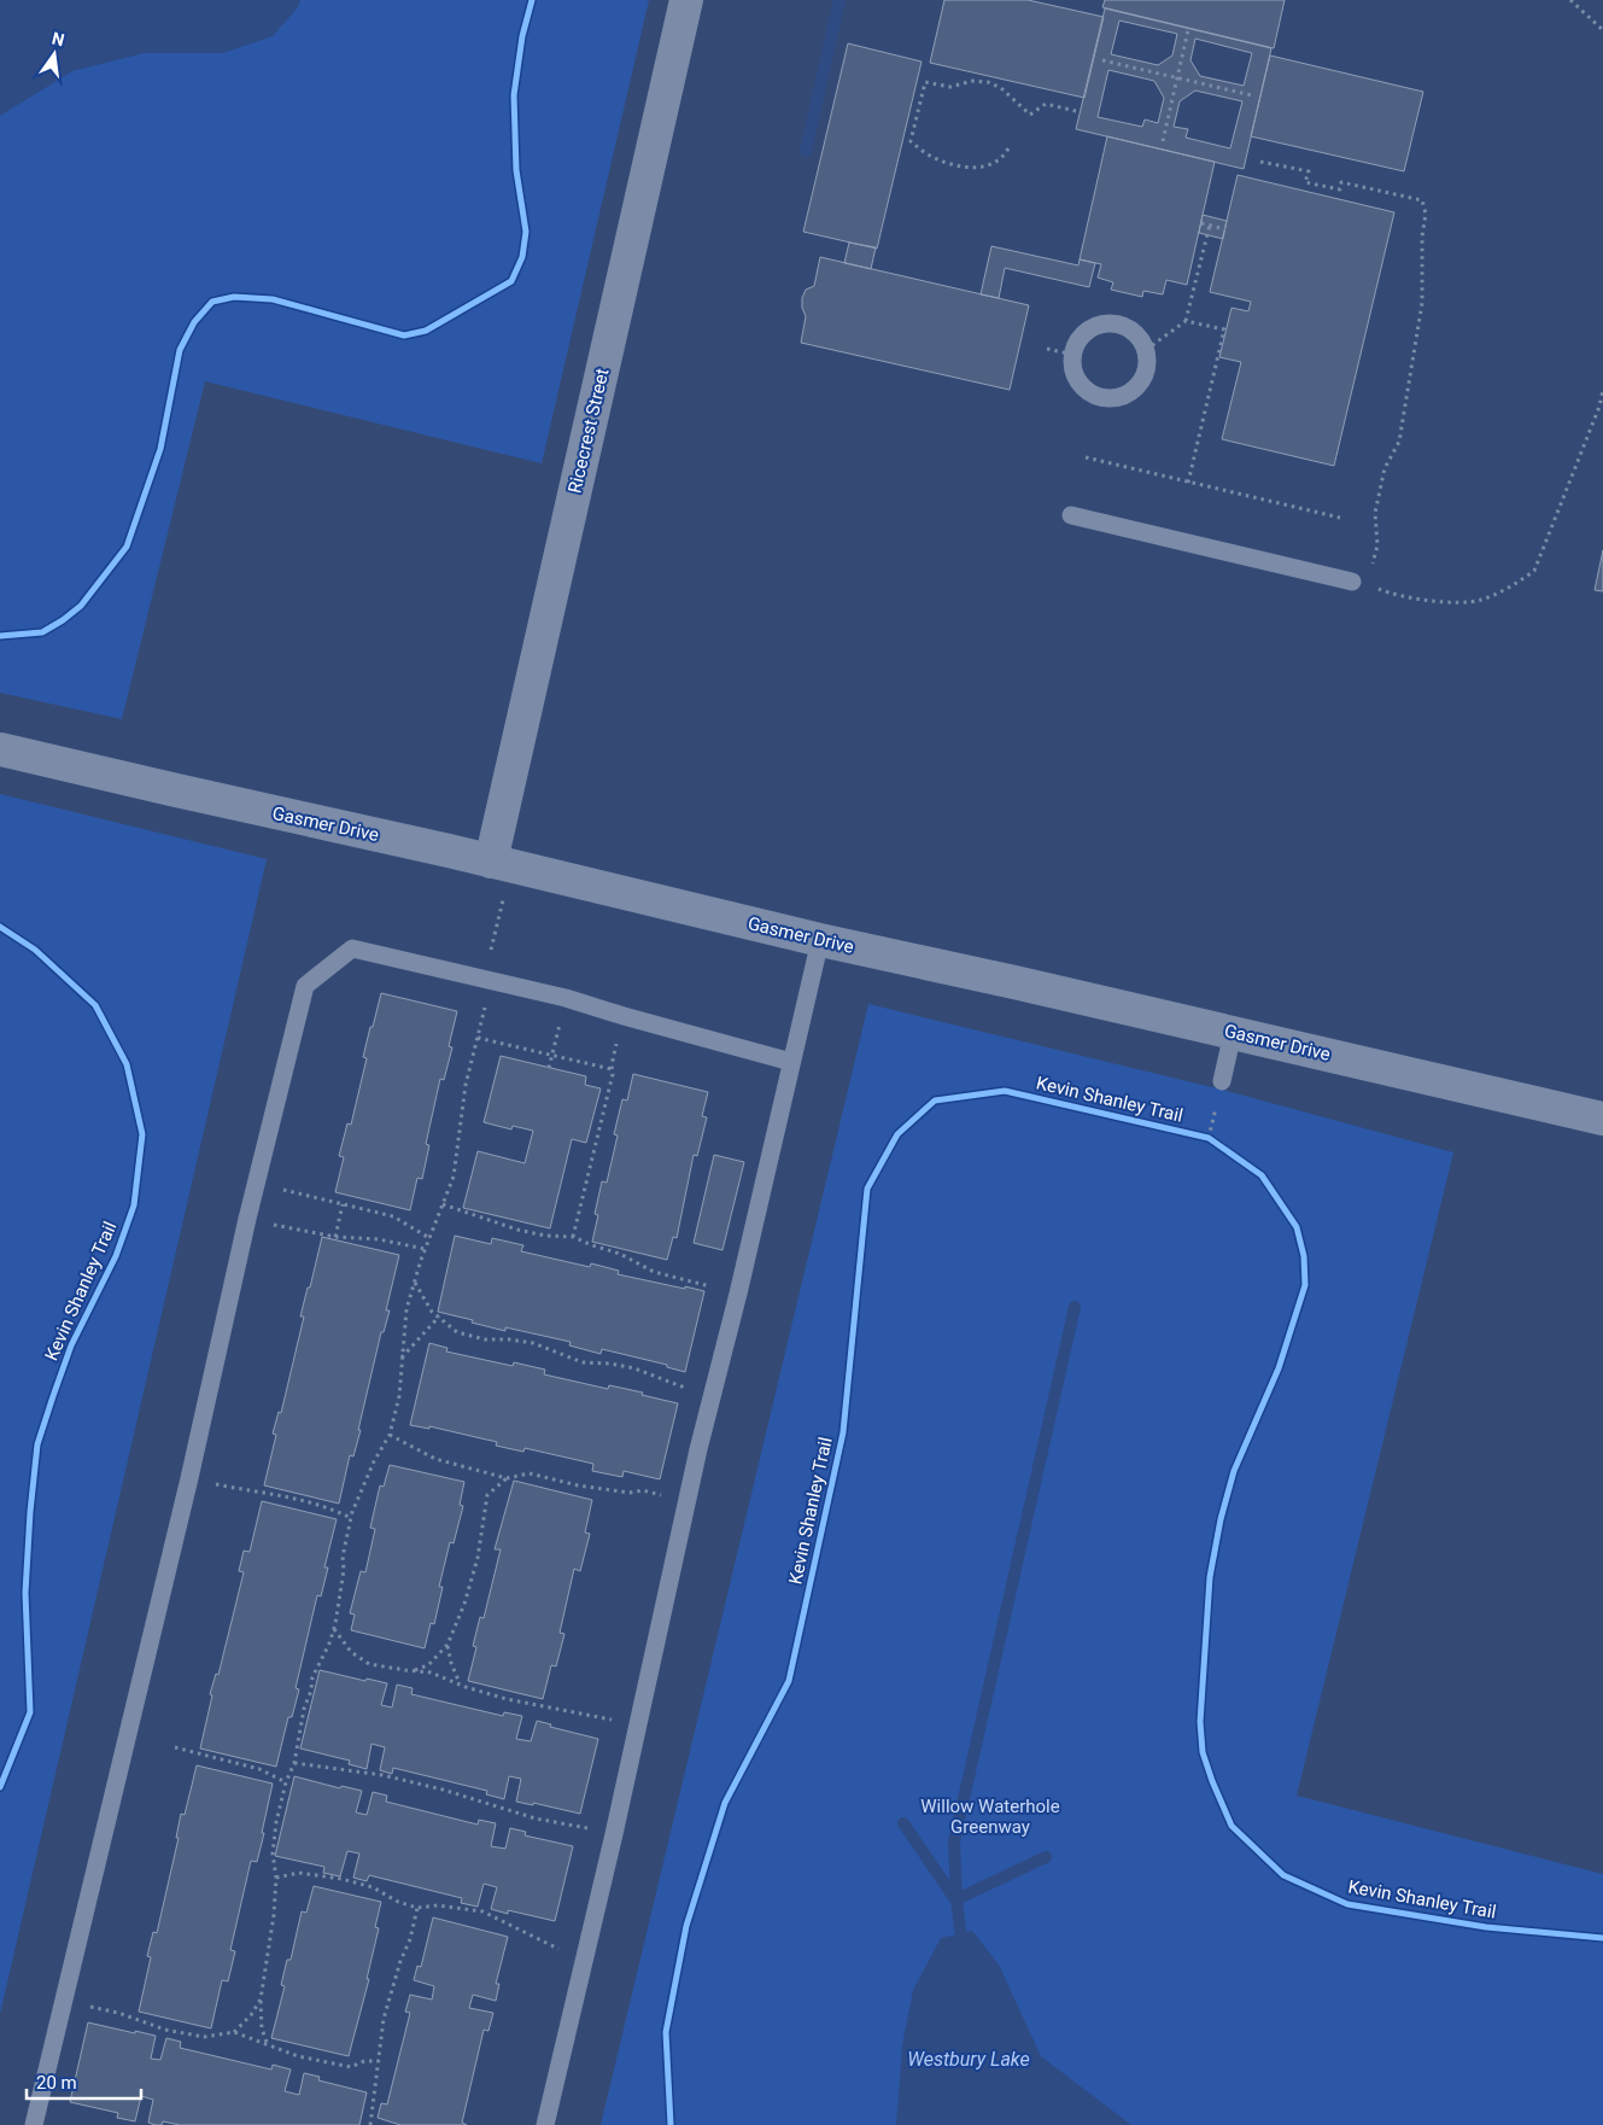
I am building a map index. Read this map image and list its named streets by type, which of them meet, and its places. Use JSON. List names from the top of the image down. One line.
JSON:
{"streets":{"street":["Ricecrest Street","Gasmer Drive"],"cycle path":["Kevin Shanley Trail"]},"crossings":[["Ricecrest Street","Gasmer Drive"]],"water":["Westbury Lake"],"parks":["Willow Waterhole Greenway"],"scale_bar":"20 m","north":"top"}
